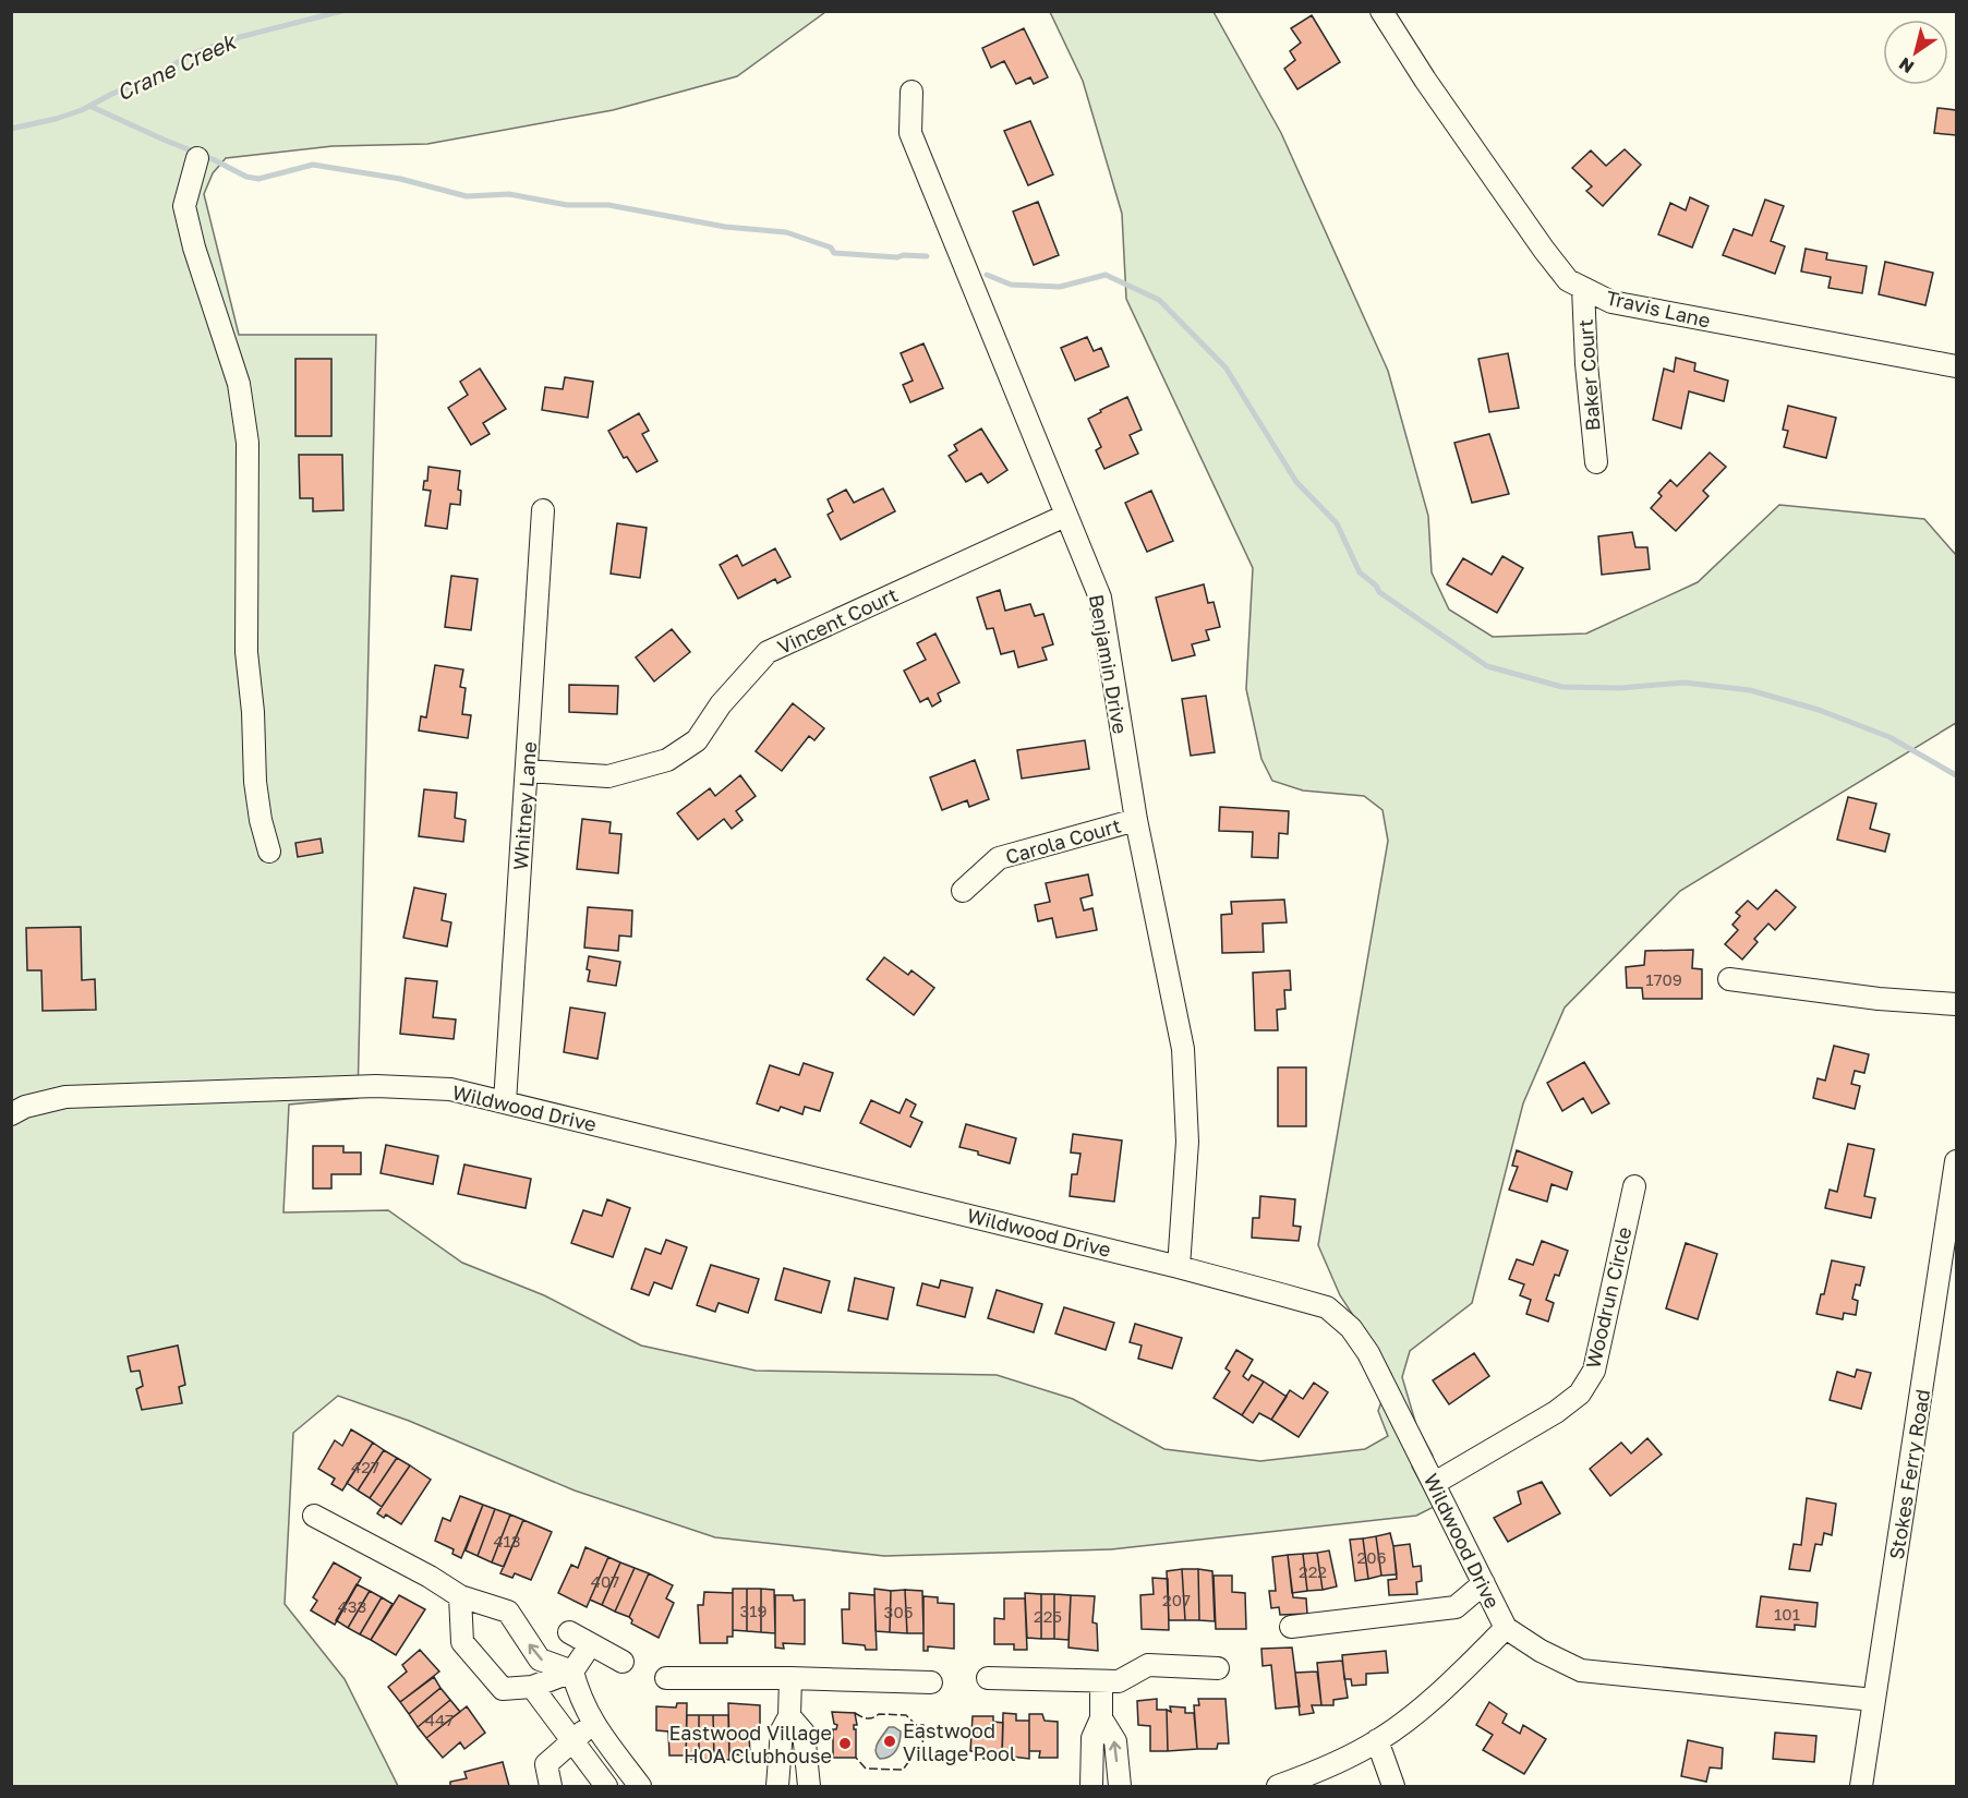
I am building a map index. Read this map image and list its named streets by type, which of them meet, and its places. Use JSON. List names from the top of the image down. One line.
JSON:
{"streets":{"street":["Travis Lane","Baker Court","Vincent Court","Benjamin Drive","Whitney Lane","Carola Court","Wildwood Drive","Woodrun Circle","Stokes Ferry Road"]},"crossings":[["Travis Lane","Baker Court"],["Vincent Court","Benjamin Drive"],["Vincent Court","Whitney Lane"],["Benjamin Drive","Carola Court"],["Benjamin Drive","Wildwood Drive"],["Whitney Lane","Wildwood Drive"],["Wildwood Drive","Woodrun Circle"],["Wildwood Drive","Stokes Ferry Road"]],"water":["Crane Creek"],"places":["Eastwood Village Pool","Eastwood Village HOA Clubhouse"],"house_numbers":["1709","427","413","206","222","407","207","433","319","305","101","225","447"],"north":"bottom left"}
